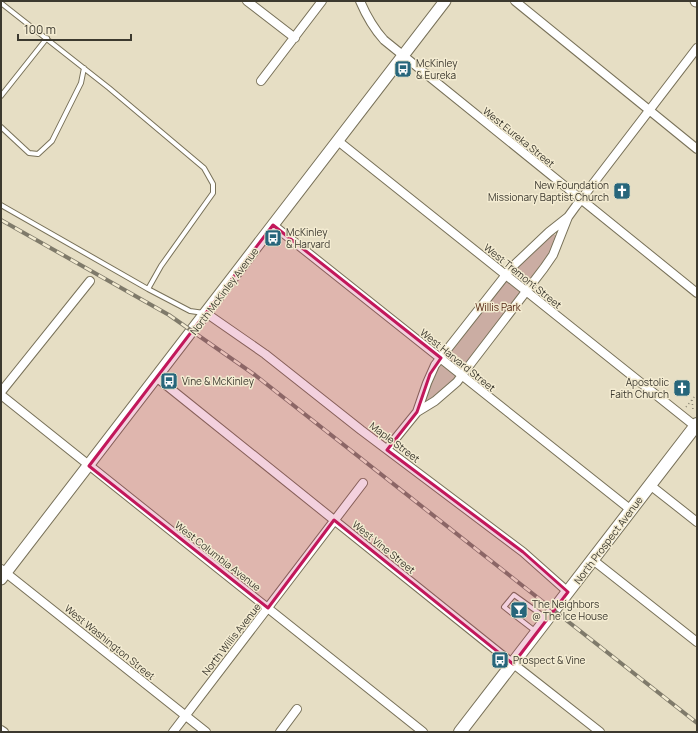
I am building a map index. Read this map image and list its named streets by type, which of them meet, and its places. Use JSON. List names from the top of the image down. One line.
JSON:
{"streets":{"main road":["North Prospect Avenue"],"street":["West Eureka Street","West Tremont Street","North McKinley Avenue","West Harvard Street","Maple Street","West Vine Street","West Columbia Avenue","North Willis Avenue","West Washington Street"]},"crossings":[["West Eureka Street","North McKinley Avenue"],["West Tremont Street","North McKinley Avenue"],["West Tremont Street","North Prospect Avenue"],["North McKinley Avenue","West Harvard Street"],["North McKinley Avenue","Maple Street"],["North McKinley Avenue","West Vine Street"],["North McKinley Avenue","West Columbia Avenue"],["North McKinley Avenue","West Washington Street"],["West Harvard Street","North Prospect Avenue"],["Maple Street","North Prospect Avenue"],["North Prospect Avenue","West Vine Street"],["West Vine Street","North Willis Avenue"],["West Columbia Avenue","North Willis Avenue"],["North Willis Avenue","West Washington Street"]],"parks":["Willis Park"],"places":{"bus stop":["McKinley & Eureka","McKinley & Harvard","Vine & McKinley","Prospect & Vine"],"church":["New Foundation Missionary Baptist Church","Apostolic Faith Church"],"bar":["The Neighbors @ The Ice House"]},"scale_bar":"100 m"}
